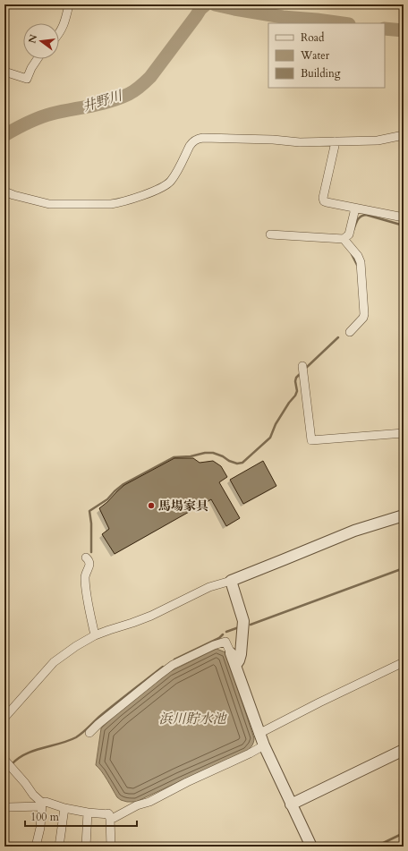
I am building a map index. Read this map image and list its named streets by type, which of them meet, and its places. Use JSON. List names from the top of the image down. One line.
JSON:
{"water":["井野川","浜川貯水池"],"places":["馬場家具"],"legend":["Road","Water","Building"],"scale_bar":"100 m","north":"left"}
